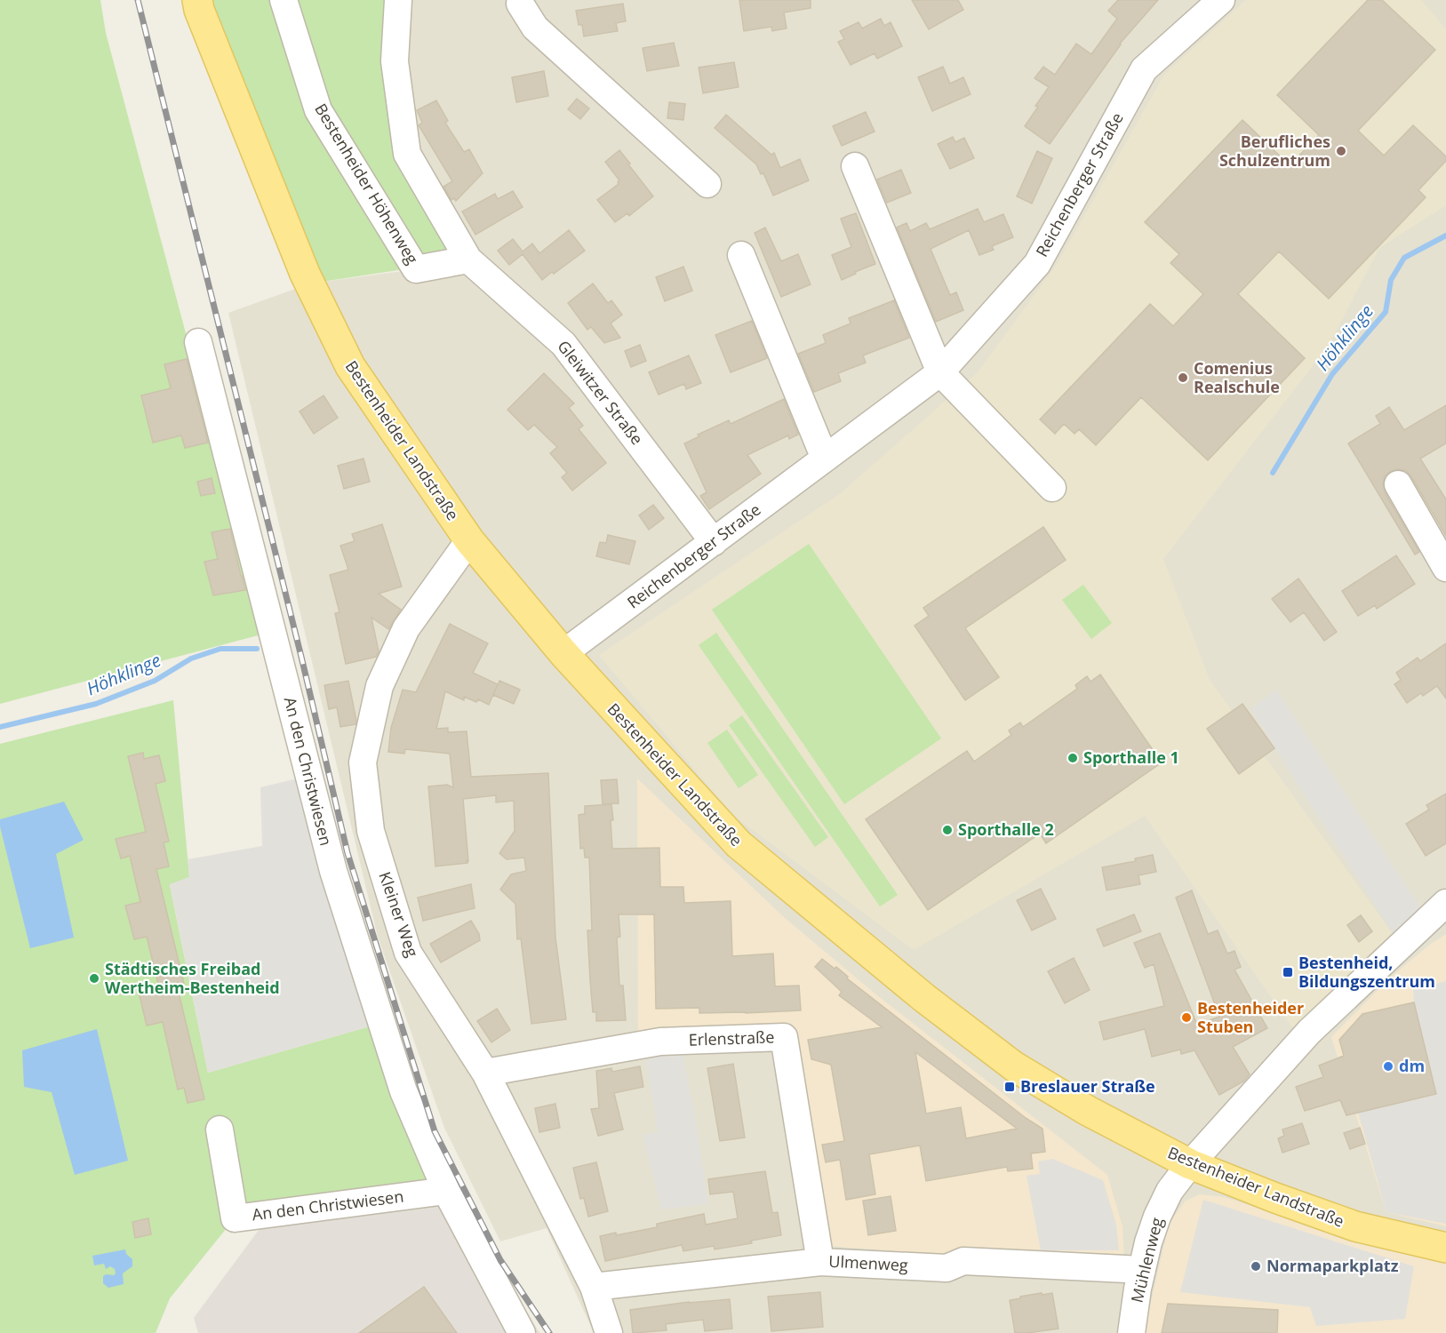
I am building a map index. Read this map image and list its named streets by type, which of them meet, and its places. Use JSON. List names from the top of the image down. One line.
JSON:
{"streets":{"main road":["Bestenheider Landstraße"],"street":["Bestenheider Höhenweg","Reichenberger Straße","Gleiwitzer Straße","An den Christwiesen","Kleiner Weg","Erlenstraße","Mühlenweg","Ulmenweg"]},"crossings":[["Bestenheider Höhenweg","Gleiwitzer Straße"],["Reichenberger Straße","Gleiwitzer Straße"],["Reichenberger Straße","Bestenheider Landstraße"],["Bestenheider Landstraße","Kleiner Weg"],["Bestenheider Landstraße","Mühlenweg"],["Kleiner Weg","Erlenstraße"],["Kleiner Weg","Ulmenweg"],["Erlenstraße","Ulmenweg"],["Mühlenweg","Ulmenweg"]],"water":["Höhklinge"],"places":{"other":["Berufliches Schulzentrum","Comenius Realschule","Sporthalle 1","Sporthalle 2","Städtisches Freibad Wertheim-Bestenheid","Bestenheider Stuben","dm","Normaparkplatz"],"transit":["Bestenheid, Bildungszentrum","Breslauer Straße"]}}
